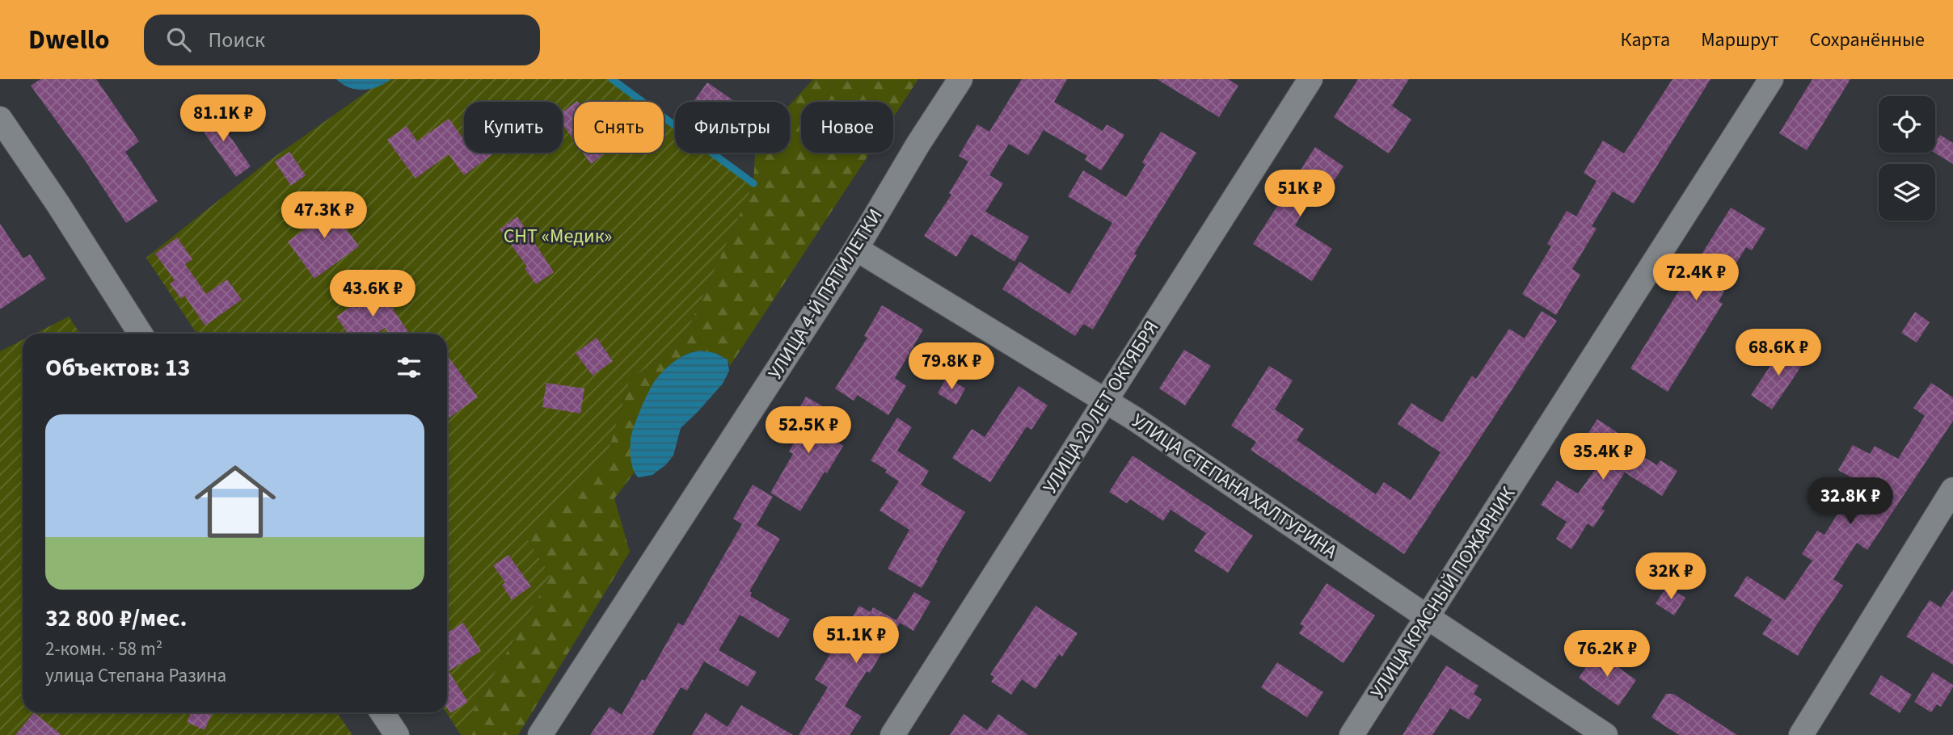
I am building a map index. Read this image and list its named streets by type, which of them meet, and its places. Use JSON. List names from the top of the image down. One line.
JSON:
{"streets":{"street":["УЛИЦА 4-Й ПЯТИЛЕТКИ","УЛИЦА 20 ЛЕТ ОКТЯБРЯ","УЛИЦА СТЕПАНА ХАЛТУРИНА","УЛИЦА КРАСНЫЙ ПОЖАРНИК"]},"crossings":[["УЛИЦА 4-Й ПЯТИЛЕТКИ","УЛИЦА СТЕПАНА ХАЛТУРИНА"],["УЛИЦА 20 ЛЕТ ОКТЯБРЯ","УЛИЦА СТЕПАНА ХАЛТУРИНА"],["УЛИЦА СТЕПАНА ХАЛТУРИНА","УЛИЦА КРАСНЫЙ ПОЖАРНИК"]],"parks":["СНТ «Медик»"],"page":{"header":"Dwello","search":"Поиск","nav":["Карта","Маршрут","Сохранённые"],"price":["81.1K ₽","51K ₽","47.3K ₽","72.4K ₽","43.6K ₽","68.6K ₽","79.8K ₽","52.5K ₽","35.4K ₽","32.8K ₽","32K ₽","51.1K ₽","76.2K ₽"],"chip":["Купить","Снять","Фильтры","Новое"],"heading":"Объектов: 13","list":[{"name":"32 800 ₽/мес.","note":"2-комн. · 58 m² · улица Степана Разина"}]}}
